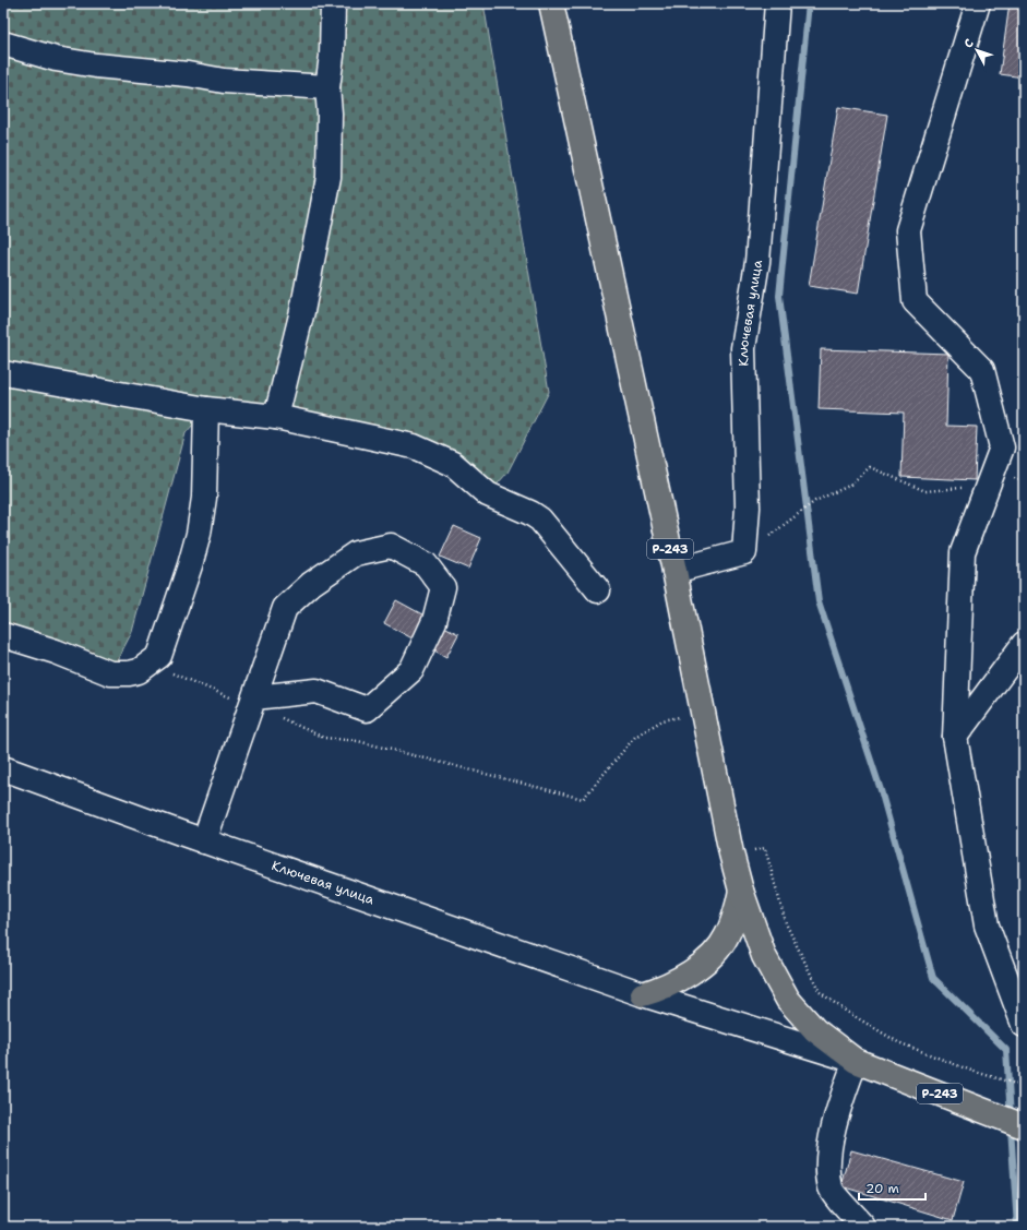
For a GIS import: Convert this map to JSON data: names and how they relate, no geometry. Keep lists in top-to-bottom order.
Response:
{
  "streets": {
    "main road": ["Р-243"],
    "street": ["Ключевая улица"]
  },
  "crossings": [
    ["Ключевая улица", "Р-243"]
  ],
  "scale_bar": "20 m",
  "north": "top left"
}
